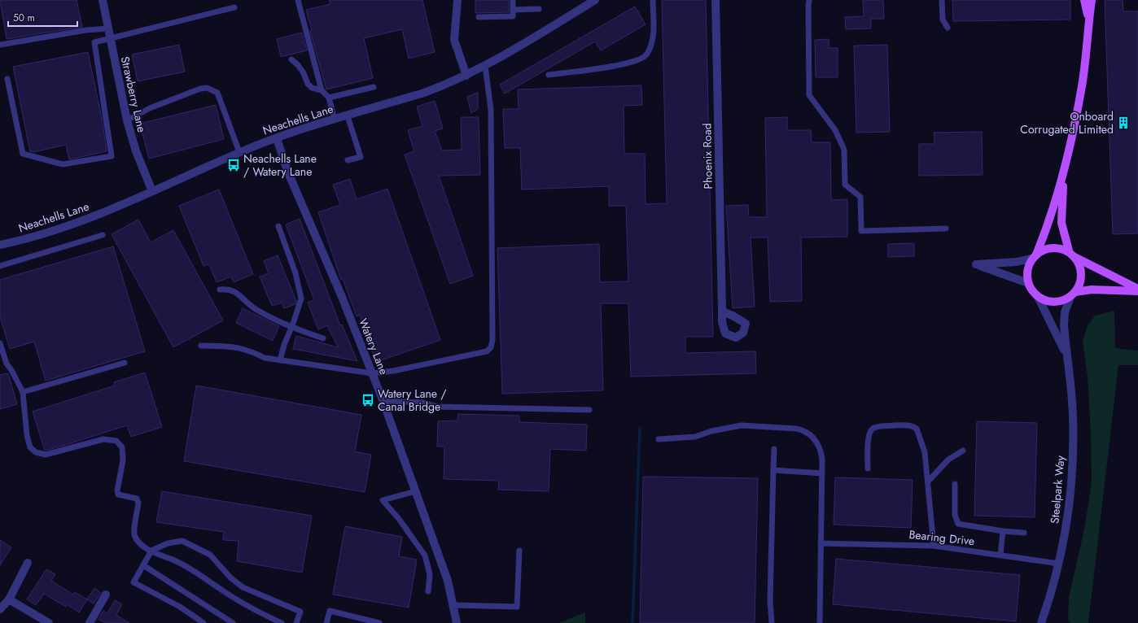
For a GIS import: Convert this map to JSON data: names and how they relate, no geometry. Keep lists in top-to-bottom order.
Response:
{
  "streets": {
    "street": [
      "Strawberry Lane",
      "Neachells Lane",
      "Phoenix Road",
      "Watery Lane",
      "Steelpark Way"
    ],
    "lane": ["Bearing Drive"]
  },
  "crossings": [
    ["Strawberry Lane", "Neachells Lane"],
    ["Neachells Lane", "Watery Lane"],
    ["Steelpark Way", "Bearing Drive"]
  ],
  "places": {
    "building": ["Onboard Corrugated Limited"],
    "bus stop": ["Neachells Lane / Watery Lane", "Watery Lane / Canal Bridge"]
  },
  "scale_bar": "50 m"
}
